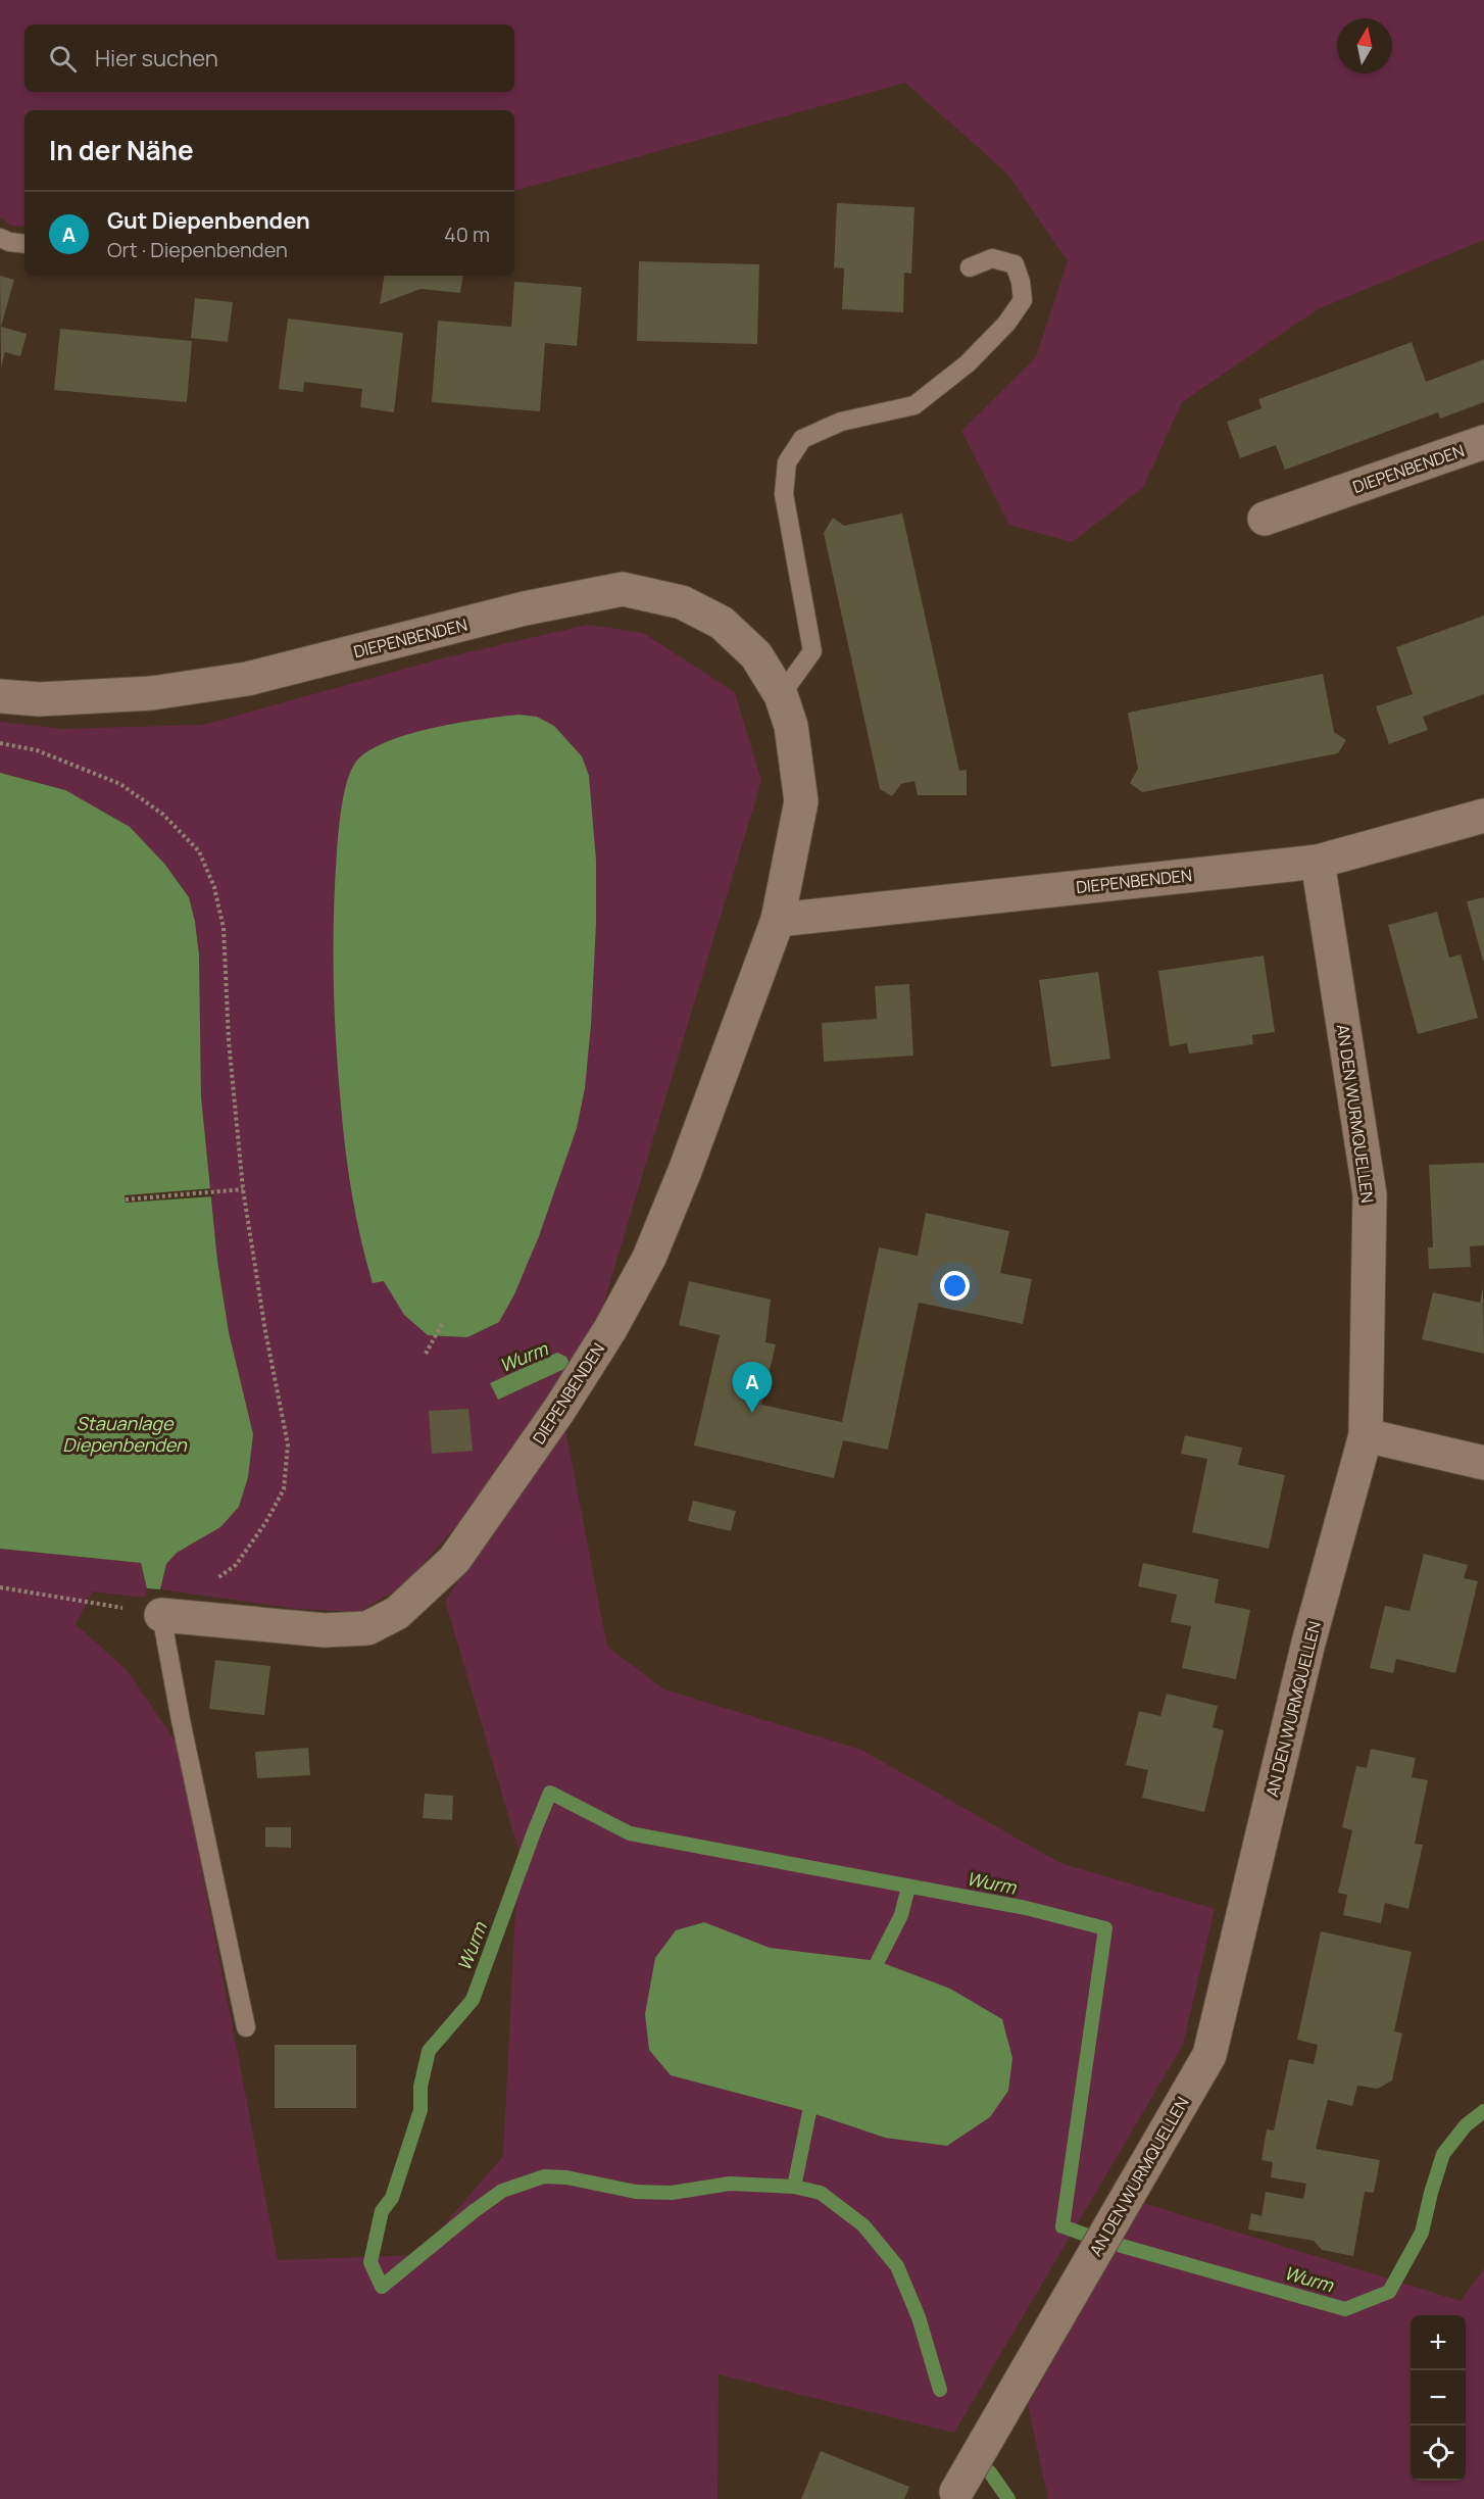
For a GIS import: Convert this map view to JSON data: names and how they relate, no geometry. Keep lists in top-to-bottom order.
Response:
{
  "streets": {
    "street": ["DIEPENBENDEN", "AN DEN WURMQUELLEN"]
  },
  "crossings": [
    ["DIEPENBENDEN", "AN DEN WURMQUELLEN"]
  ],
  "water": ["Wurm", "Stauanlage Diepenbenden"],
  "north": "top",
  "page": {
    "search": "Hier suchen",
    "heading": "In der Nähe",
    "list": [
      {
        "mark": "A",
        "name": "Gut Diepenbenden",
        "note": "Ort · Diepenbenden",
        "value": "40 m"
      }
    ],
    "pins": "A",
    "map_buttons": ["+", "−"]
  }
}
